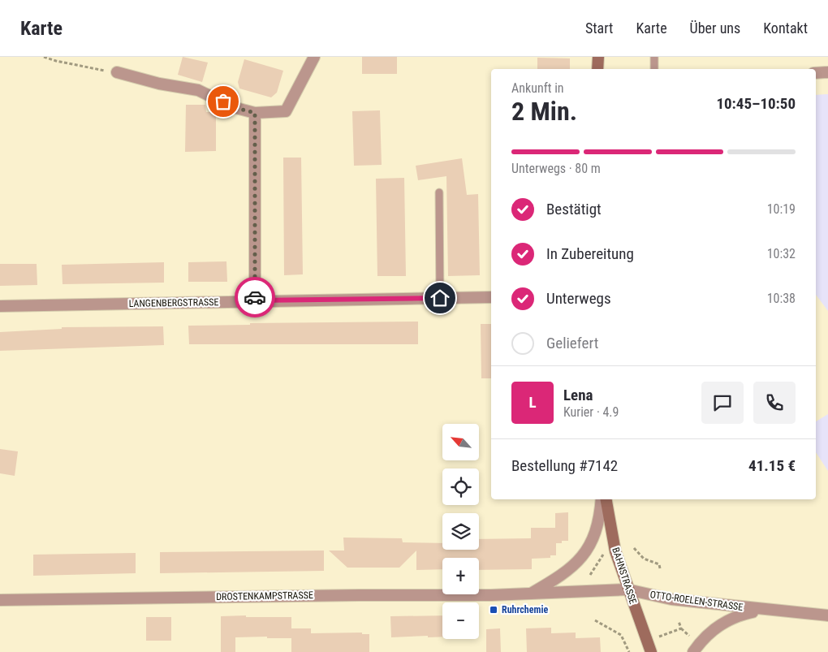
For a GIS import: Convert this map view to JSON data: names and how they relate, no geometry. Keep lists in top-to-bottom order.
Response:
{
  "streets": {
    "main road": ["BAHNSTRASSE"],
    "street": ["LANGENBERGSTRASSE", "DROSTENKAMPSTRASSE", "OTTO-ROELEN-STRASSE"]
  },
  "crossings": [
    ["BAHNSTRASSE", "DROSTENKAMPSTRASSE"],
    ["BAHNSTRASSE", "OTTO-ROELEN-STRASSE"],
    ["DROSTENKAMPSTRASSE", "OTTO-ROELEN-STRASSE"]
  ],
  "places": {
    "transit": ["Ruhrchemie"]
  },
  "north": "top left",
  "page": {
    "header": "Karte",
    "nav": [
      "Start",
      "Karte",
      "Über uns",
      "Kontakt"
    ],
    "heading": ["2 Min.", "Ankunft in", "10:45–10:50"],
    "panel": [
      "Lena",
      "Kurier · 4.9",
      "Bestellung #7142",
      "41.15 €"
    ],
    "bar": "Unterwegs · 80 m",
    "list": [
      ["Bestätigt", "10:19"],
      ["In Zubereitung", "10:32"],
      ["Unterwegs", "10:38"],
      "Geliefert"
    ],
    "round": "L",
    "map_buttons": ["+", "−"]
  }
}
